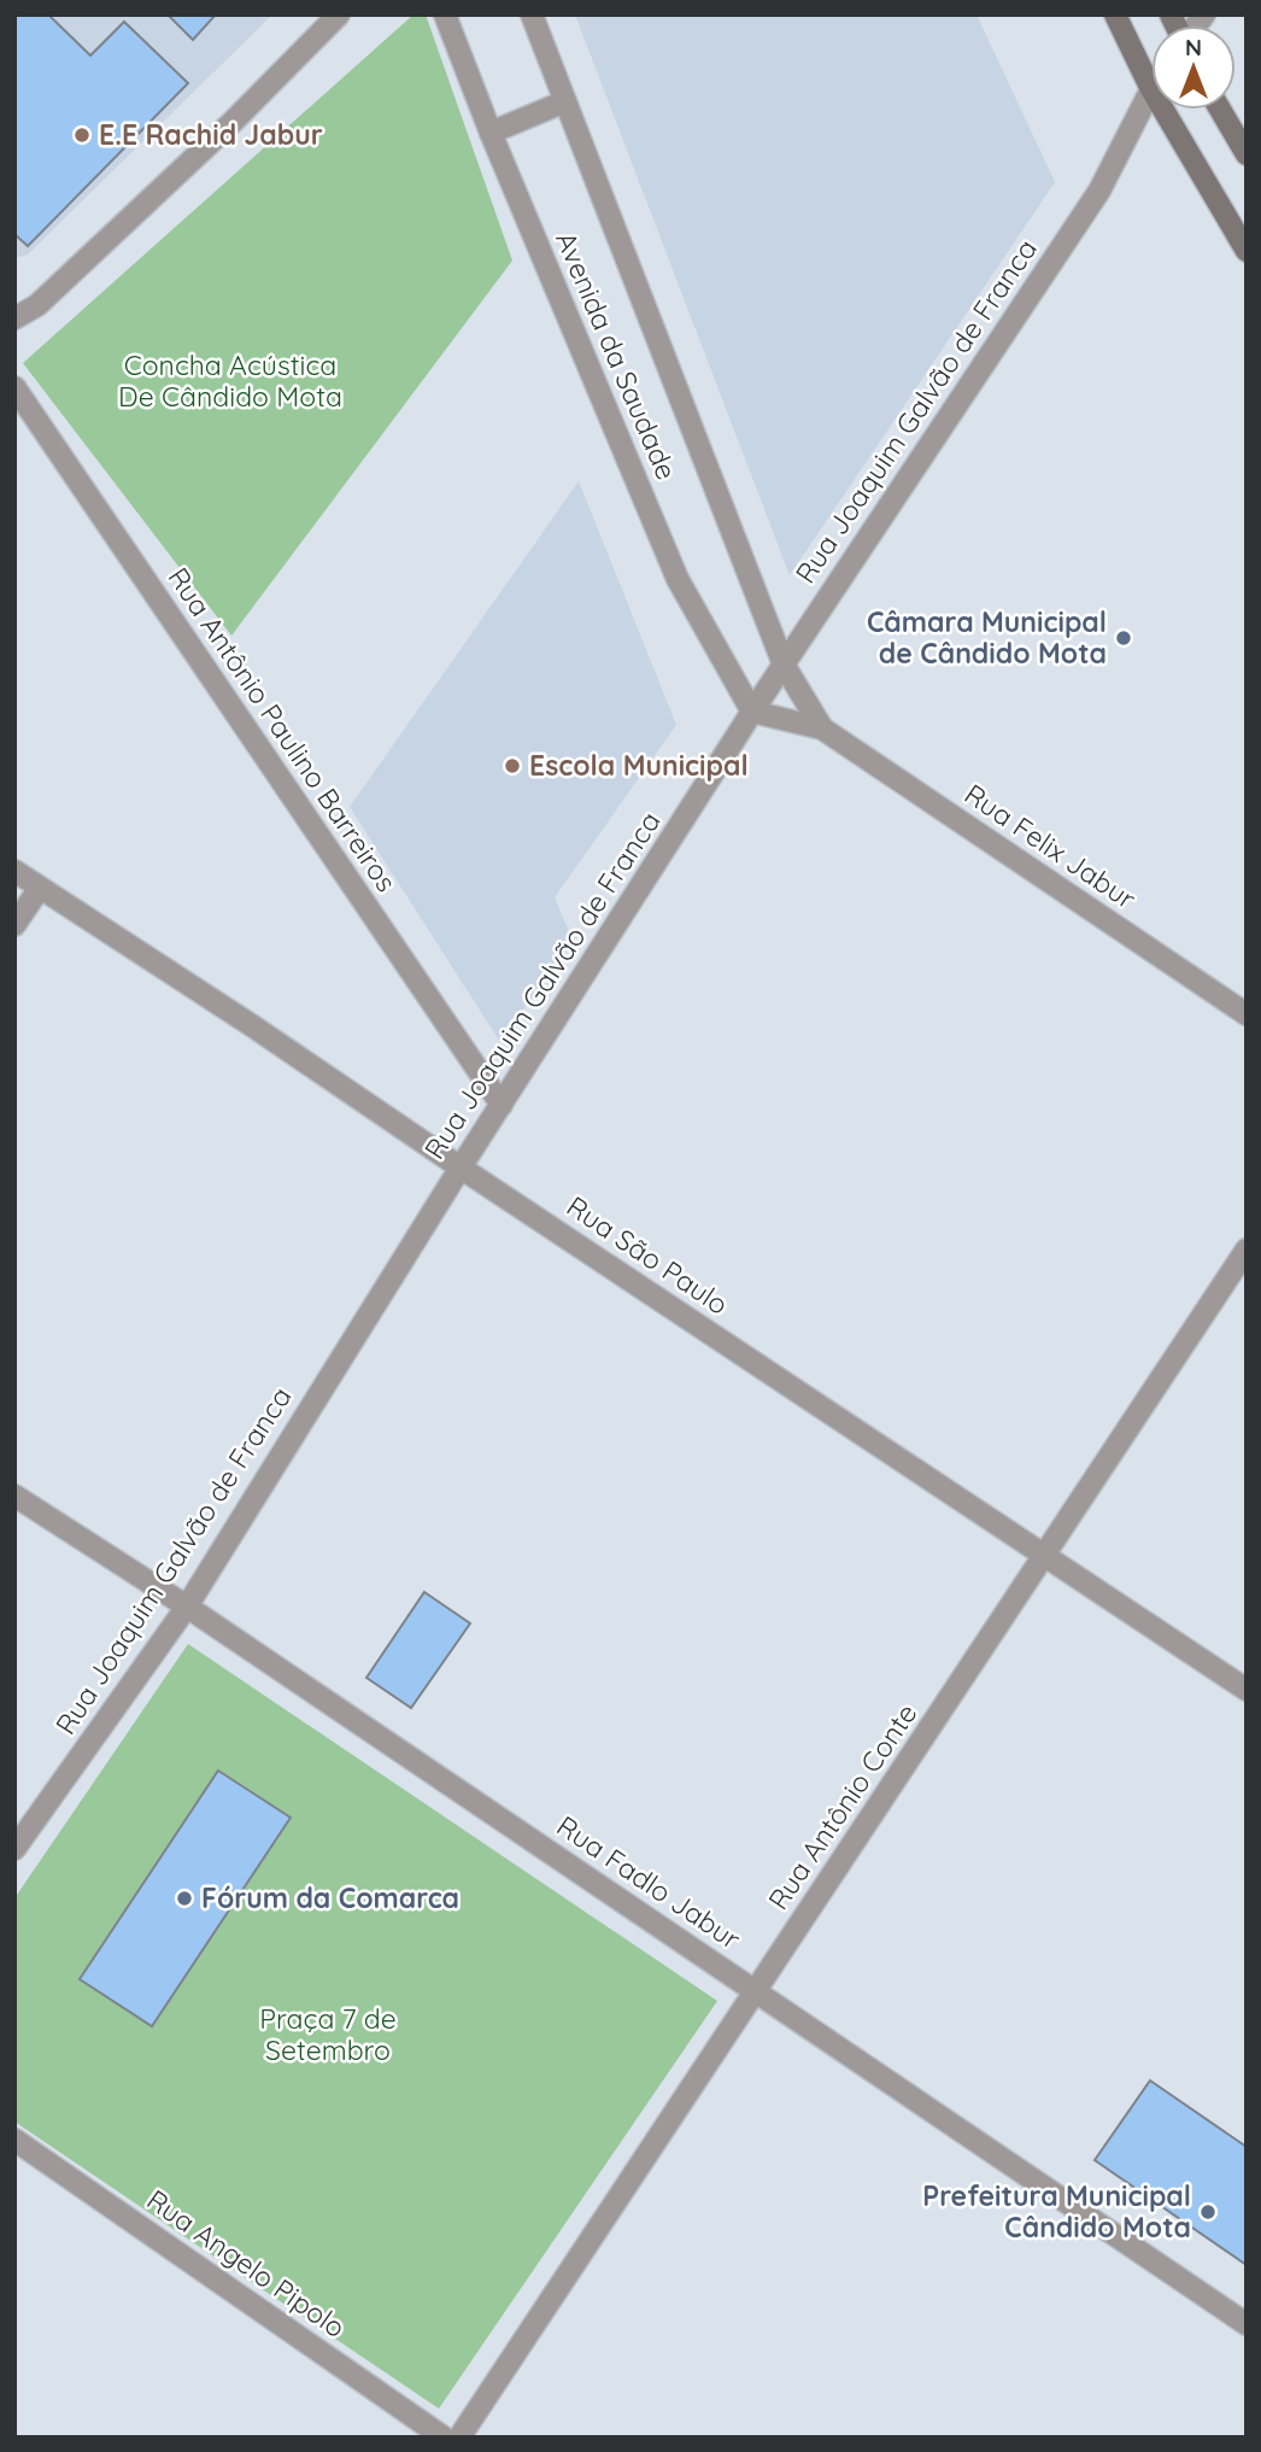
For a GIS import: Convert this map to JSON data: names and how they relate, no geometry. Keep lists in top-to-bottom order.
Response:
{
  "streets": {
    "street": [
      "Avenida da Saudade",
      "Rua Joaquim Galvão de Franca",
      "Rua Antônio Paulino Barreiros",
      "Rua Felix Jabur",
      "Rua São Paulo",
      "Rua Antônio Conte",
      "Rua Fadlo Jabur",
      "Rua Angelo Pipolo"
    ]
  },
  "crossings": [
    ["Avenida da Saudade", "Rua Joaquim Galvão de Franca"],
    ["Avenida da Saudade", "Rua Felix Jabur"],
    ["Rua Joaquim Galvão de Franca", "Rua Antônio Paulino Barreiros"],
    ["Rua Joaquim Galvão de Franca", "Rua Felix Jabur"],
    ["Rua Joaquim Galvão de Franca", "Rua São Paulo"],
    ["Rua Joaquim Galvão de Franca", "Rua Fadlo Jabur"],
    ["Rua São Paulo", "Rua Antônio Conte"],
    ["Rua Antônio Conte", "Rua Fadlo Jabur"]
  ],
  "parks": ["Concha Acústica De Cândido Mota", "Praça 7 de Setembro"],
  "places": [
    "E.E Rachid Jabur",
    "Câmara Municipal de Cândido Mota",
    "Escola Municipal",
    "Fórum da Comarca",
    "Prefeitura Municipal Cândido Mota"
  ],
  "north": "top"
}
